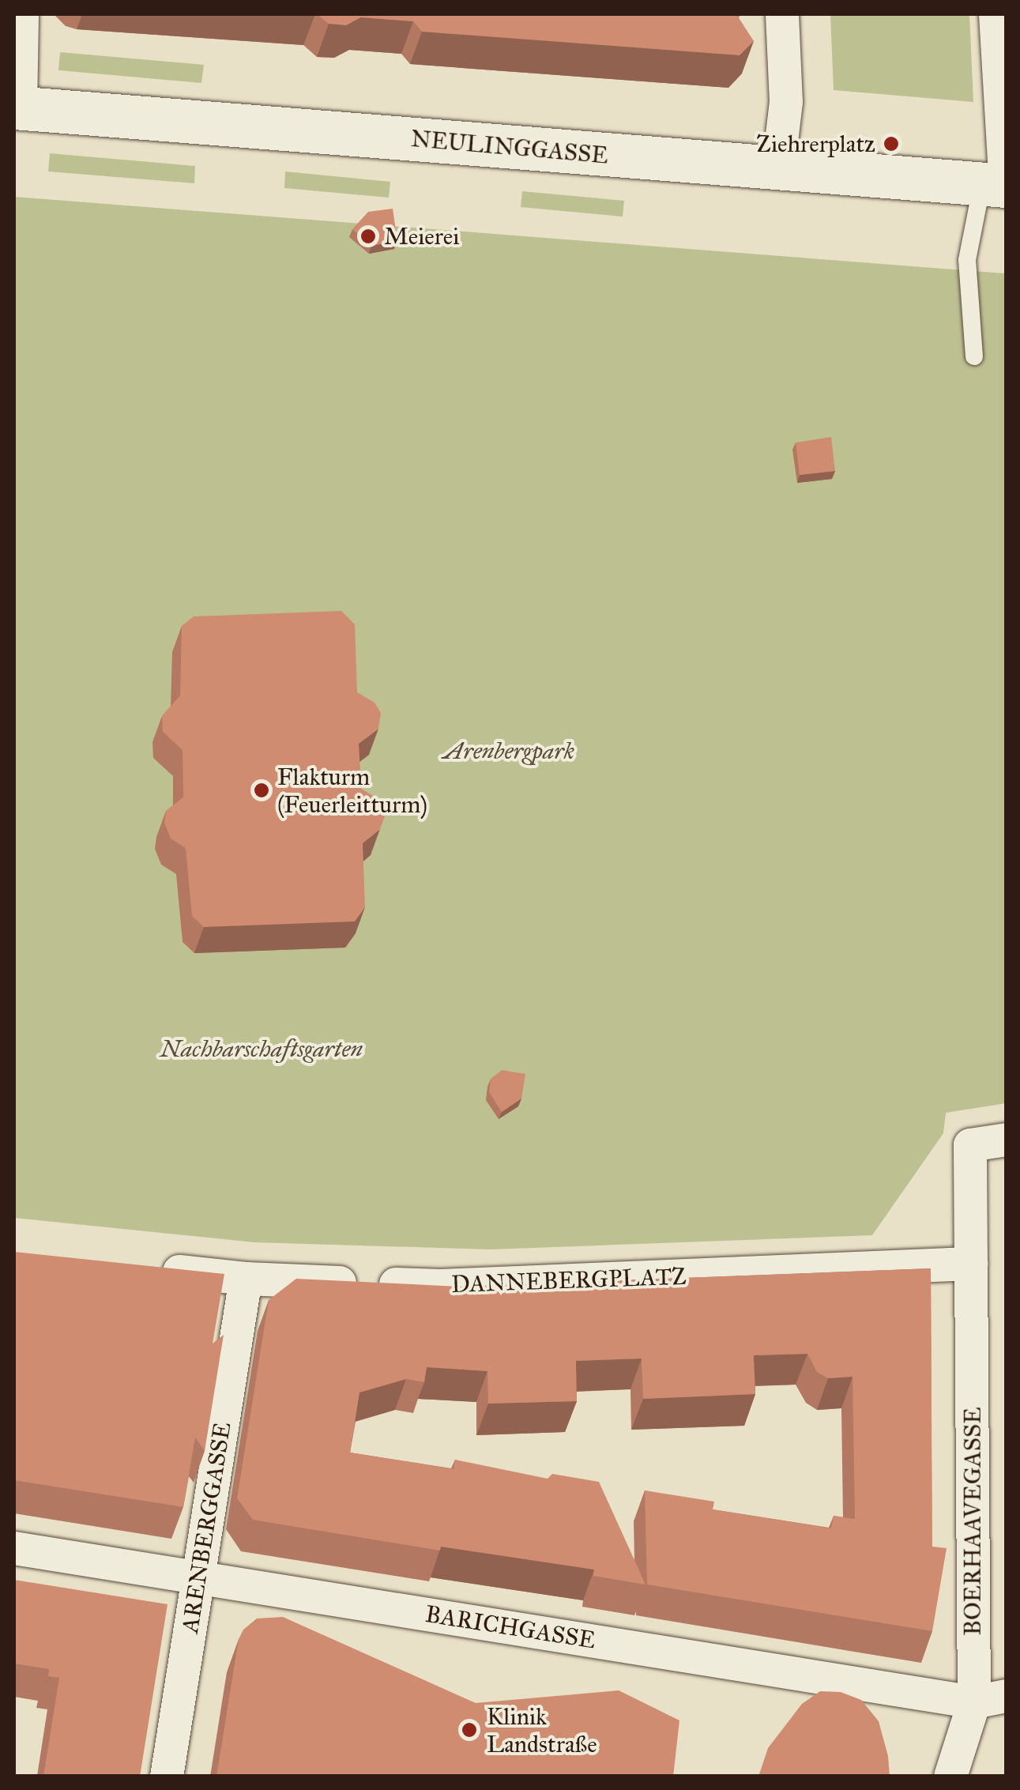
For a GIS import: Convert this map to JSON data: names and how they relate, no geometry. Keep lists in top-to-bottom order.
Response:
{
  "streets": {
    "street": [
      "NEULINGGASSE",
      "DANNEBERGPLATZ",
      "BOERHAAVEGASSE",
      "ARENBERGGASSE",
      "BARICHGASSE"
    ]
  },
  "crossings": [
    ["DANNEBERGPLATZ", "BOERHAAVEGASSE"],
    ["DANNEBERGPLATZ", "ARENBERGGASSE"],
    ["BOERHAAVEGASSE", "BARICHGASSE"],
    ["ARENBERGGASSE", "BARICHGASSE"]
  ],
  "parks": ["Arenbergpark", "Nachbarschaftsgarten"],
  "places": [
    "Ziehrerplatz",
    "Meierei",
    "Flakturm (Feuerleitturm)",
    "Klinik Landstraße"
  ]
}
